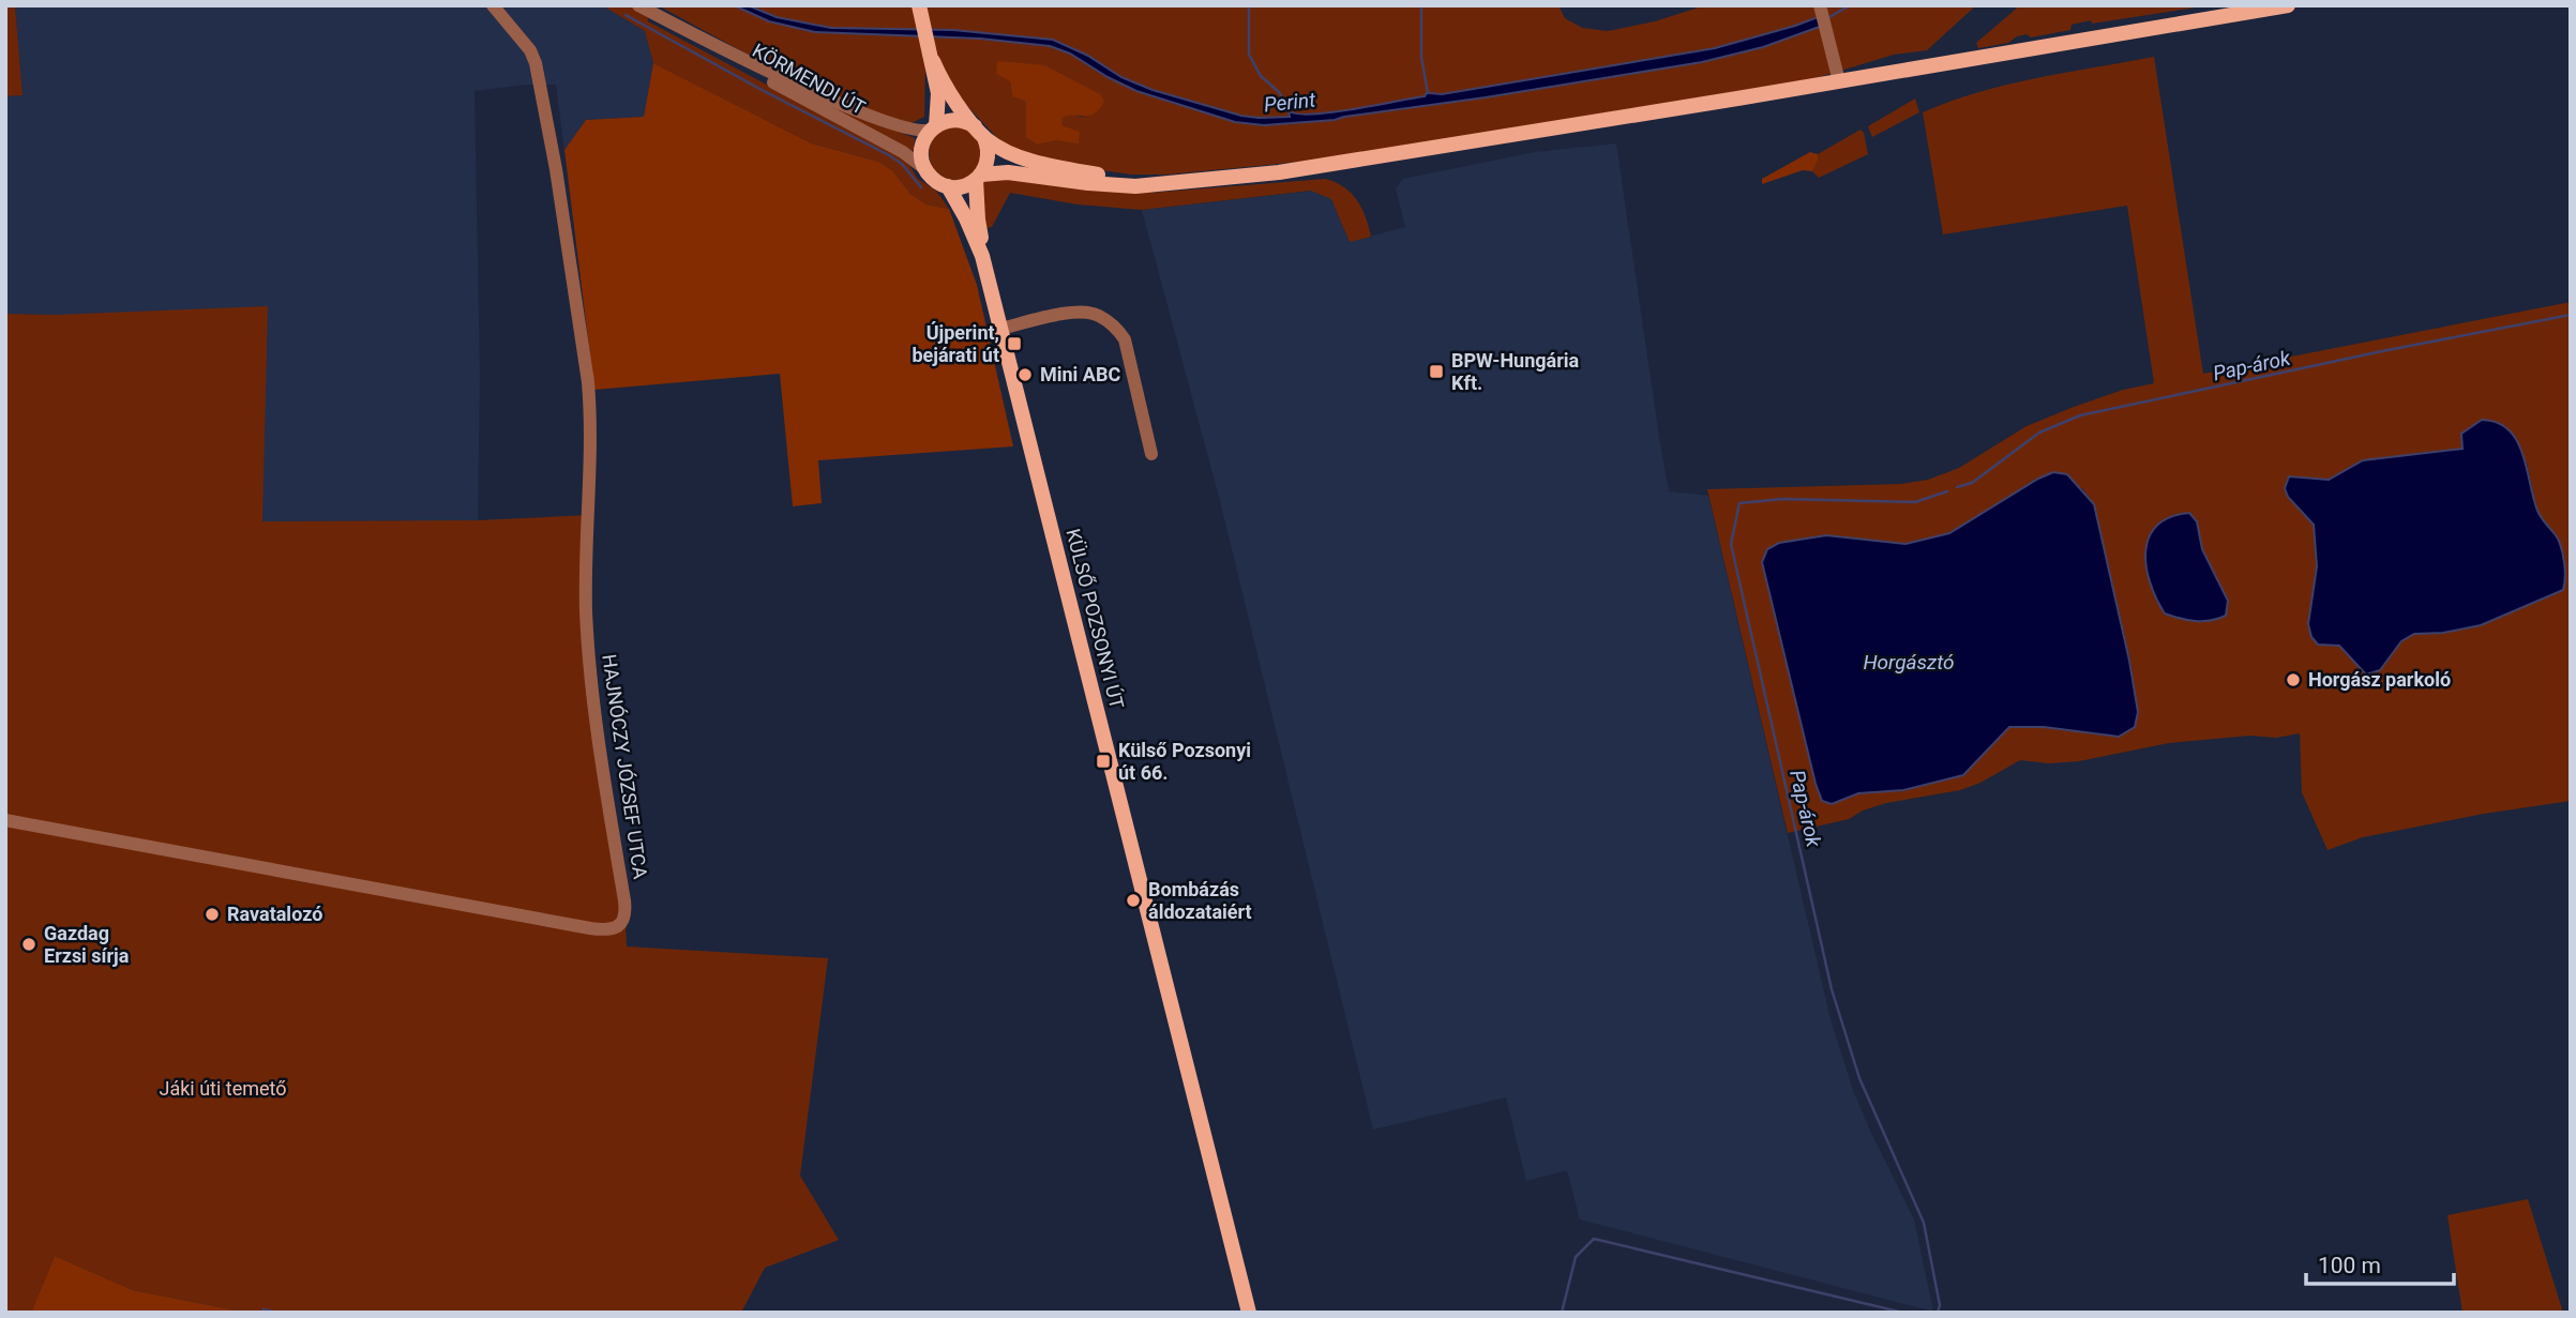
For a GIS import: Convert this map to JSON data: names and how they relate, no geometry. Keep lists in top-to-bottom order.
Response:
{
  "streets": {
    "main road": ["KÜLSŐ POZSONYI ÚT"],
    "street": ["KÖRMENDI ÚT", "HAJNÓCZY JÓZSEF UTCA"]
  },
  "water": ["Perint", "Pap-árok", "Horgásztó"],
  "parks": ["Jáki úti temető"],
  "places": {
    "transit": ["Újperint, bejárati út", "BPW-Hungária Kft.", "Külső Pozsonyi út 66."],
    "other": [
      "Mini ABC",
      "Horgász parkoló",
      "Bombázás áldozataiért",
      "Ravatalozó",
      "Gazdag Erzsi sírja"
    ]
  },
  "scale_bar": "100 m"
}
